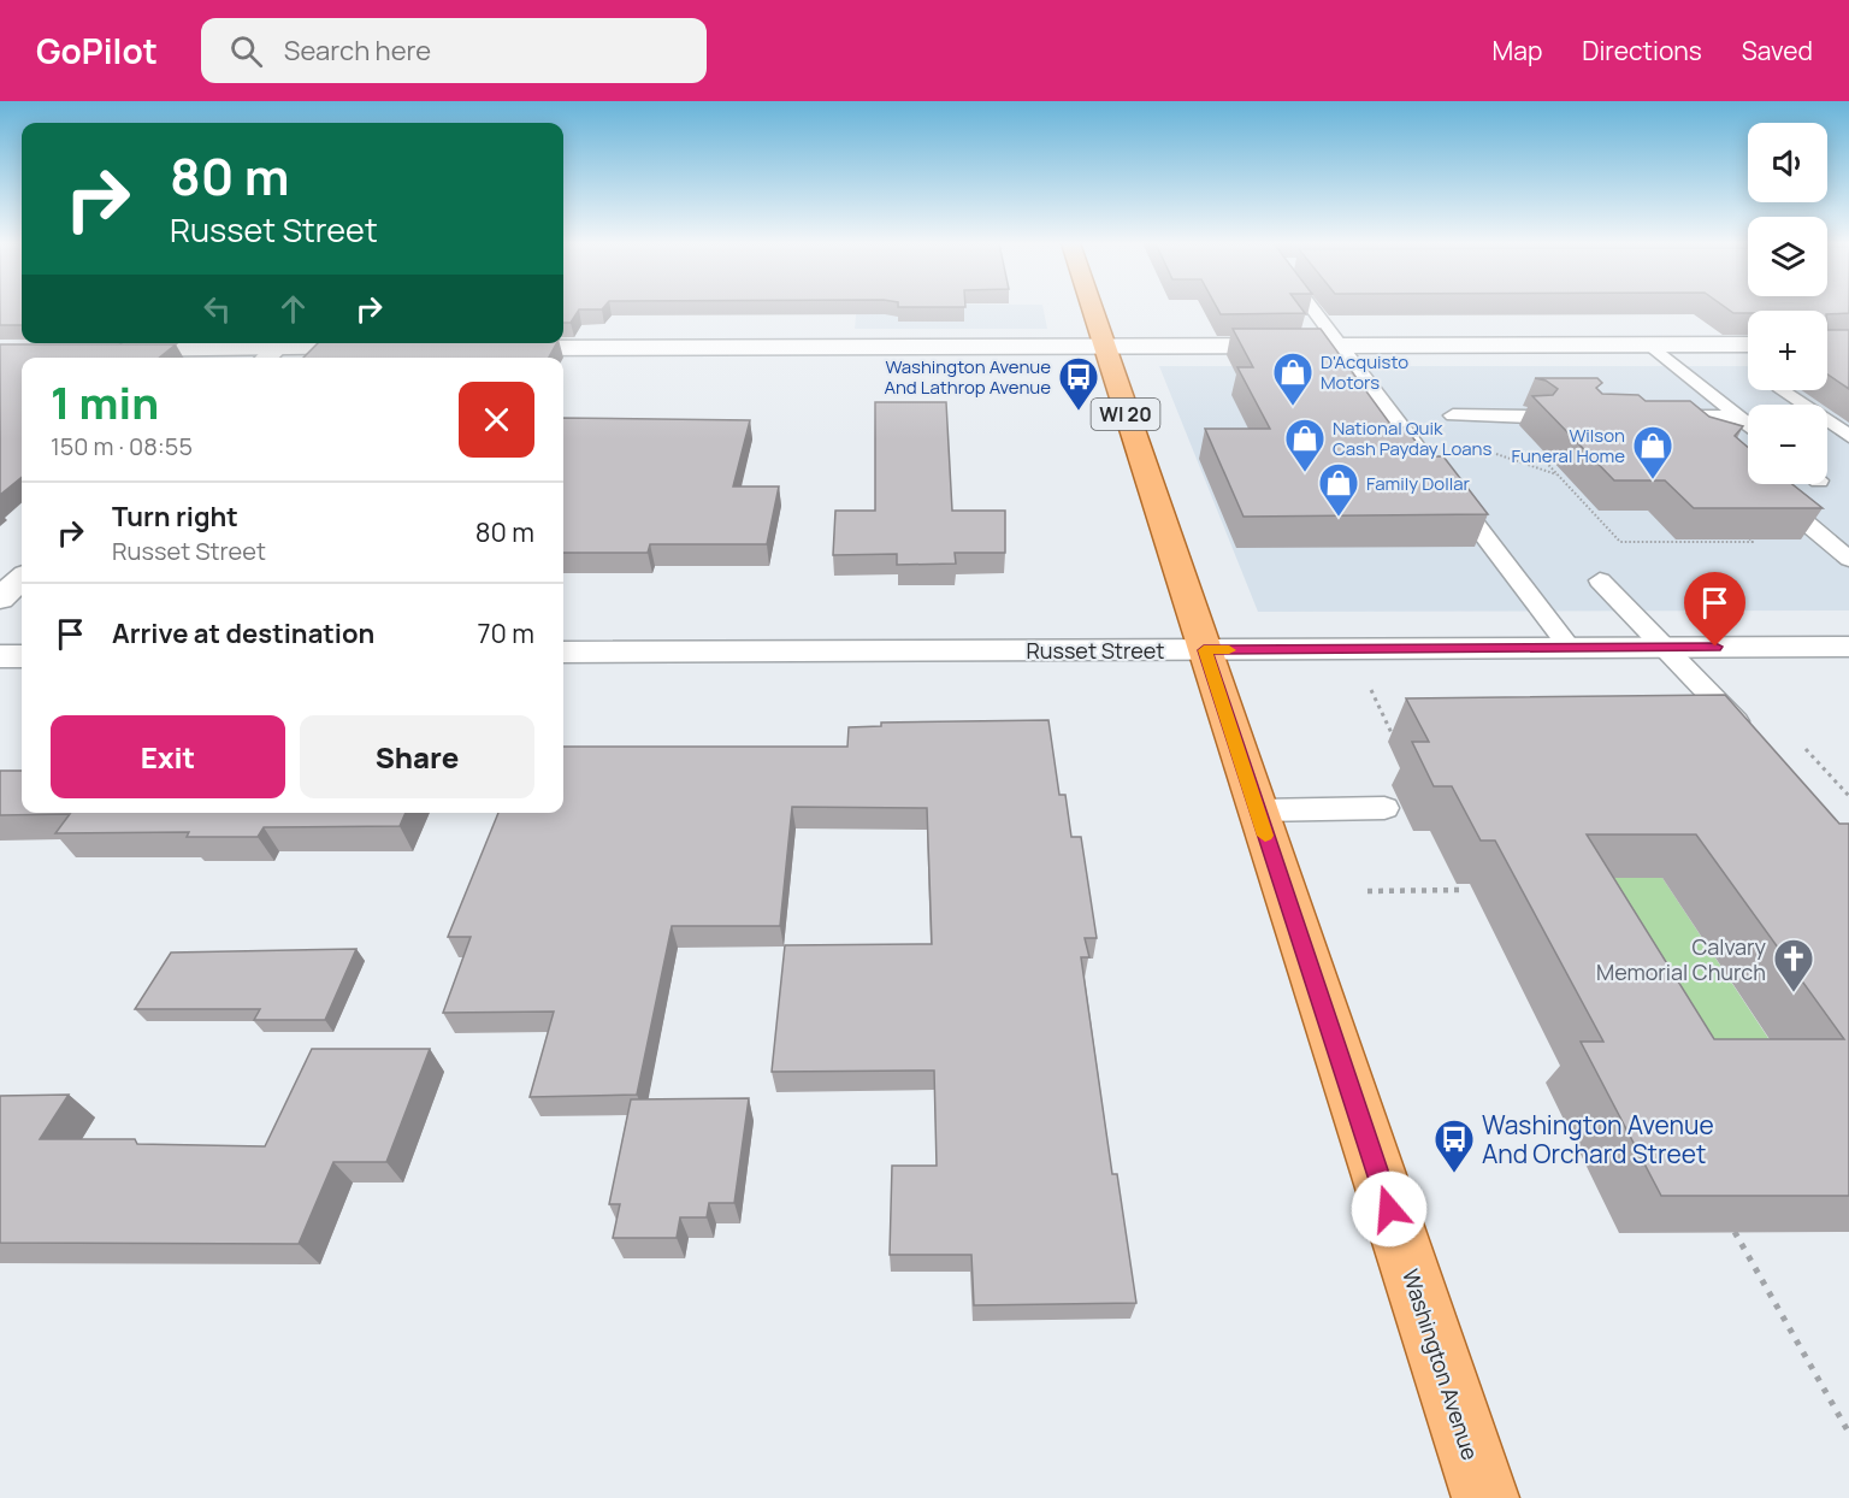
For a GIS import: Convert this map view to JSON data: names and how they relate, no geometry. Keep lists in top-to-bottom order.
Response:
{
  "streets": {
    "main road": ["WI 20", "Washington Avenue"],
    "street": ["Russet Street"]
  },
  "crossings": [
    ["Russet Street", "Washington Avenue"]
  ],
  "places": {
    "shop": [
      "D'Acquisto Motors",
      "National Quik Cash Payday Loans",
      "Wilson Funeral Home",
      "Family Dollar"
    ],
    "bus stop": ["Washington Avenue And Lathrop Avenue", "Washington Avenue And Orchard Street"],
    "church": ["Calvary Memorial Church"]
  },
  "page": {
    "header": "GoPilot",
    "search": "Search here",
    "nav": ["Map", "Directions", "Saved"],
    "map_buttons": ["+", "−"],
    "turn": ["80 m", "Russet Street"],
    "heading": ["1 min", "150 m · 08:55"],
    "list": [
      {
        "name": "Turn right",
        "note": "Russet Street",
        "value": "80 m"
      },
      {
        "name": "Arrive at destination",
        "value": "70 m"
      }
    ],
    "buttons": ["Exit", "Share"]
  }
}
